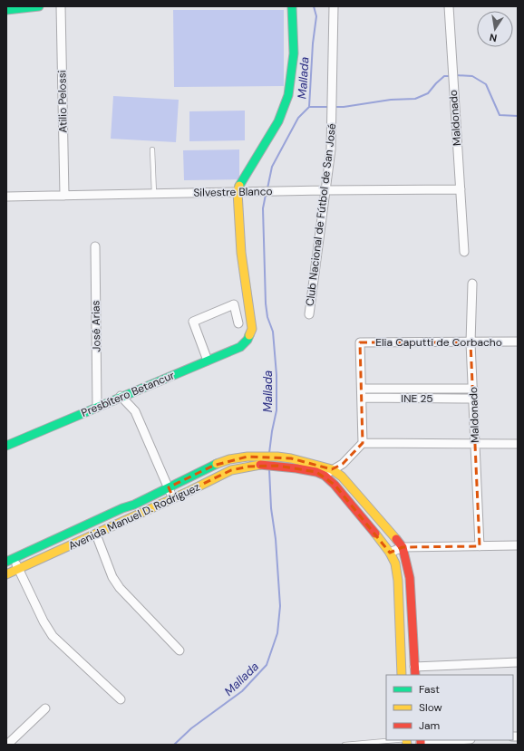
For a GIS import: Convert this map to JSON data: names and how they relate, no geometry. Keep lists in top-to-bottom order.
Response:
{
  "streets": {
    "street": [
      "Atilio Pelossi",
      "Maldonado",
      "Silvestre Blanco",
      "Club Nacional de Fútbol de San José",
      "José Arias",
      "Elia Caputti de Corbacho",
      "Presbítero Betancur",
      "INE 25",
      "Avenida Manuel D. Rodríguez"
    ]
  },
  "crossings": [
    ["Atilio Pelossi", "Silvestre Blanco"],
    ["Maldonado", "Silvestre Blanco"],
    ["Maldonado", "Elia Caputti de Corbacho"],
    ["Maldonado", "INE 25"],
    ["Silvestre Blanco", "Club Nacional de Fútbol de San José"],
    ["Silvestre Blanco", "Presbítero Betancur"],
    ["José Arias", "Presbítero Betancur"],
    ["Elia Caputti de Corbacho", "INE 25"]
  ],
  "water": ["Mallada"],
  "legend": ["Fast", "Slow", "Jam"],
  "north": "bottom"
}
